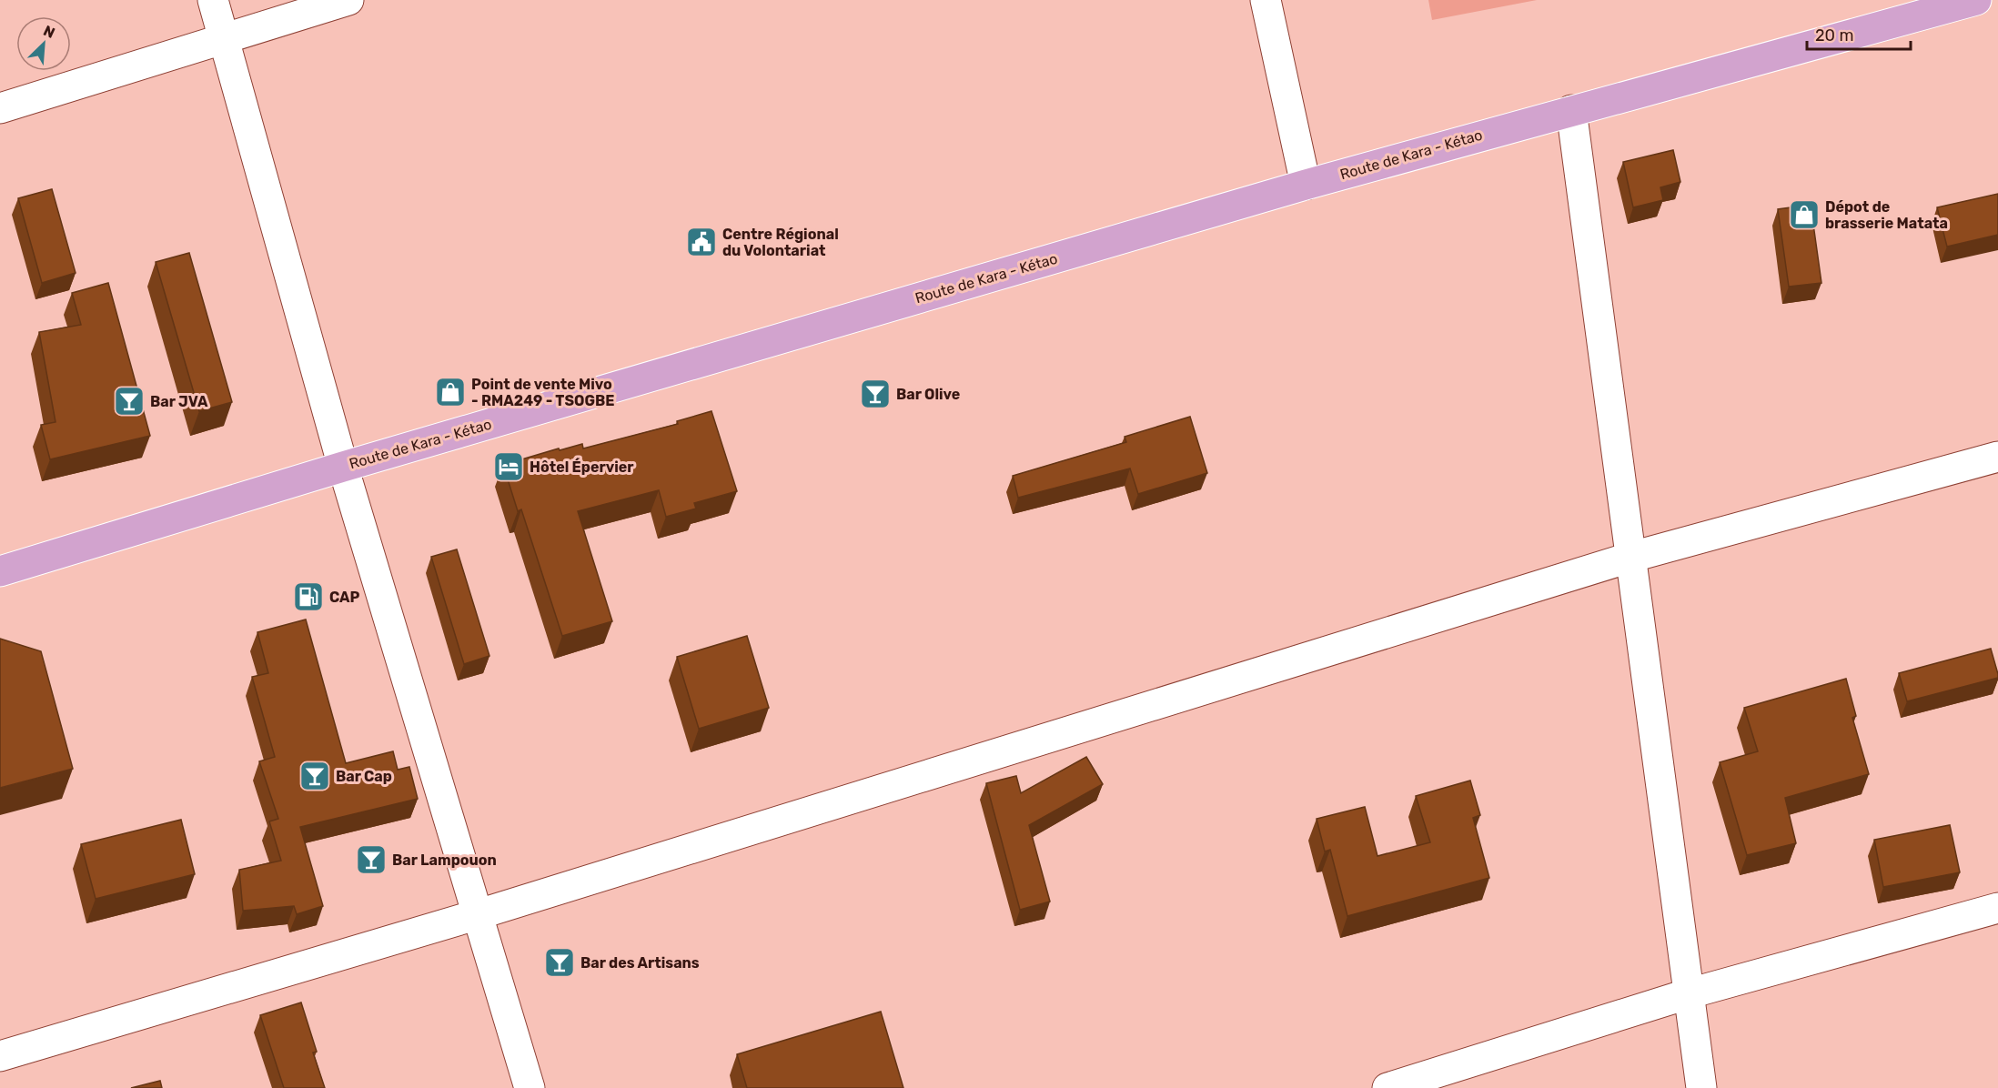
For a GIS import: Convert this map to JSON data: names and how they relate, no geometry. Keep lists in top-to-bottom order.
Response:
{
  "streets": {
    "main road": ["Route de Kara - Kétao"]
  },
  "places": {
    "shop": ["Dépot de brasserie Matata", "Point de vente Mivo - RMA249 - TSOGBE"],
    "public building": ["Centre Régional du Volontariat"],
    "bar": [
      "Bar Olive",
      "Bar JVA",
      "Bar Cap",
      "Bar Lampouon",
      "Bar des Artisans"
    ],
    "hotel": ["Hôtel Épervier"],
    "fuel station": ["CAP"]
  },
  "scale_bar": "20 m",
  "north": "top right"
}
